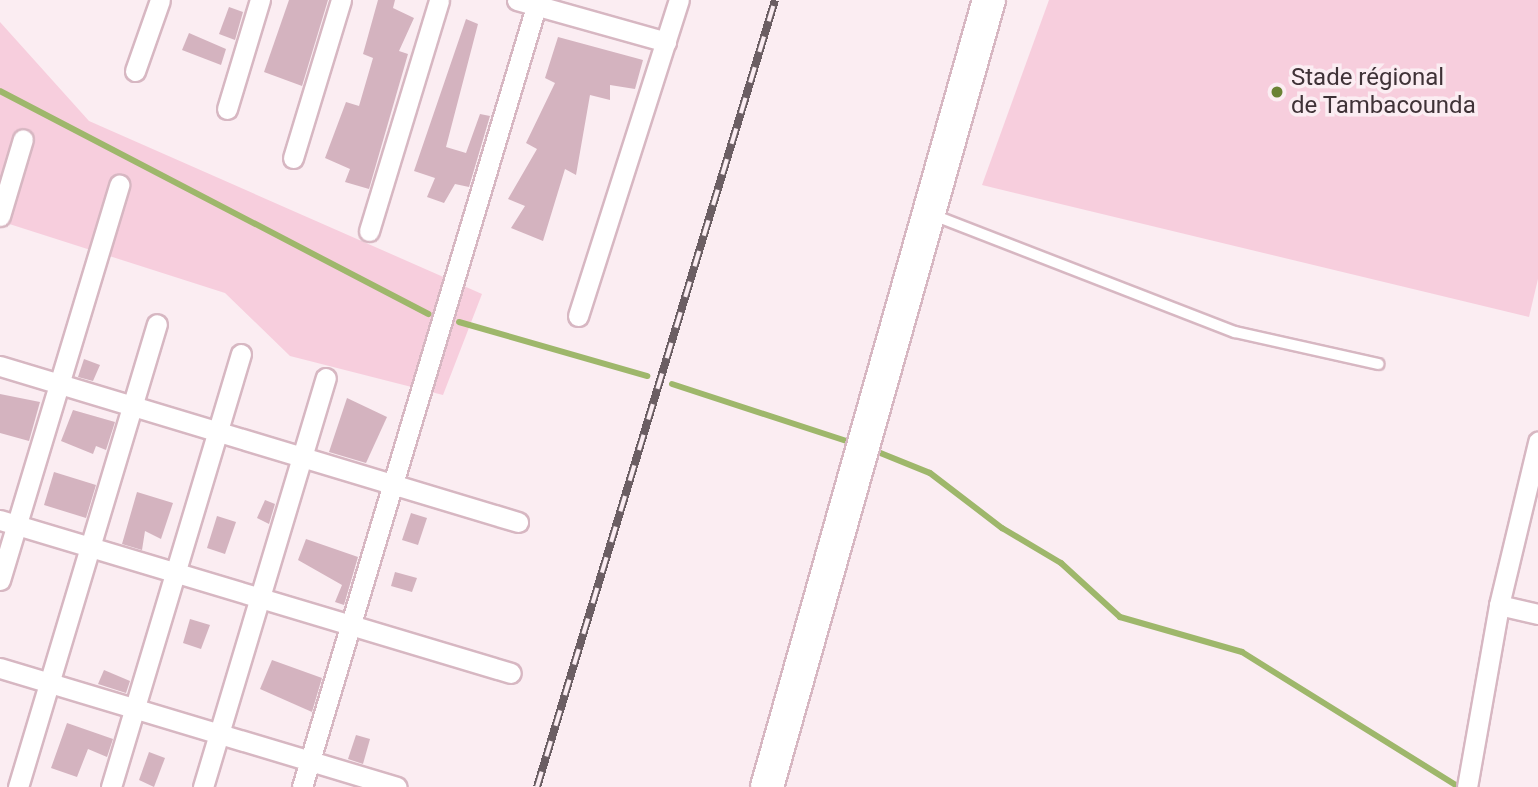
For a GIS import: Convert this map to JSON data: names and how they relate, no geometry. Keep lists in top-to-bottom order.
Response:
{
  "places": ["Stade régional de Tambacounda"]
}
